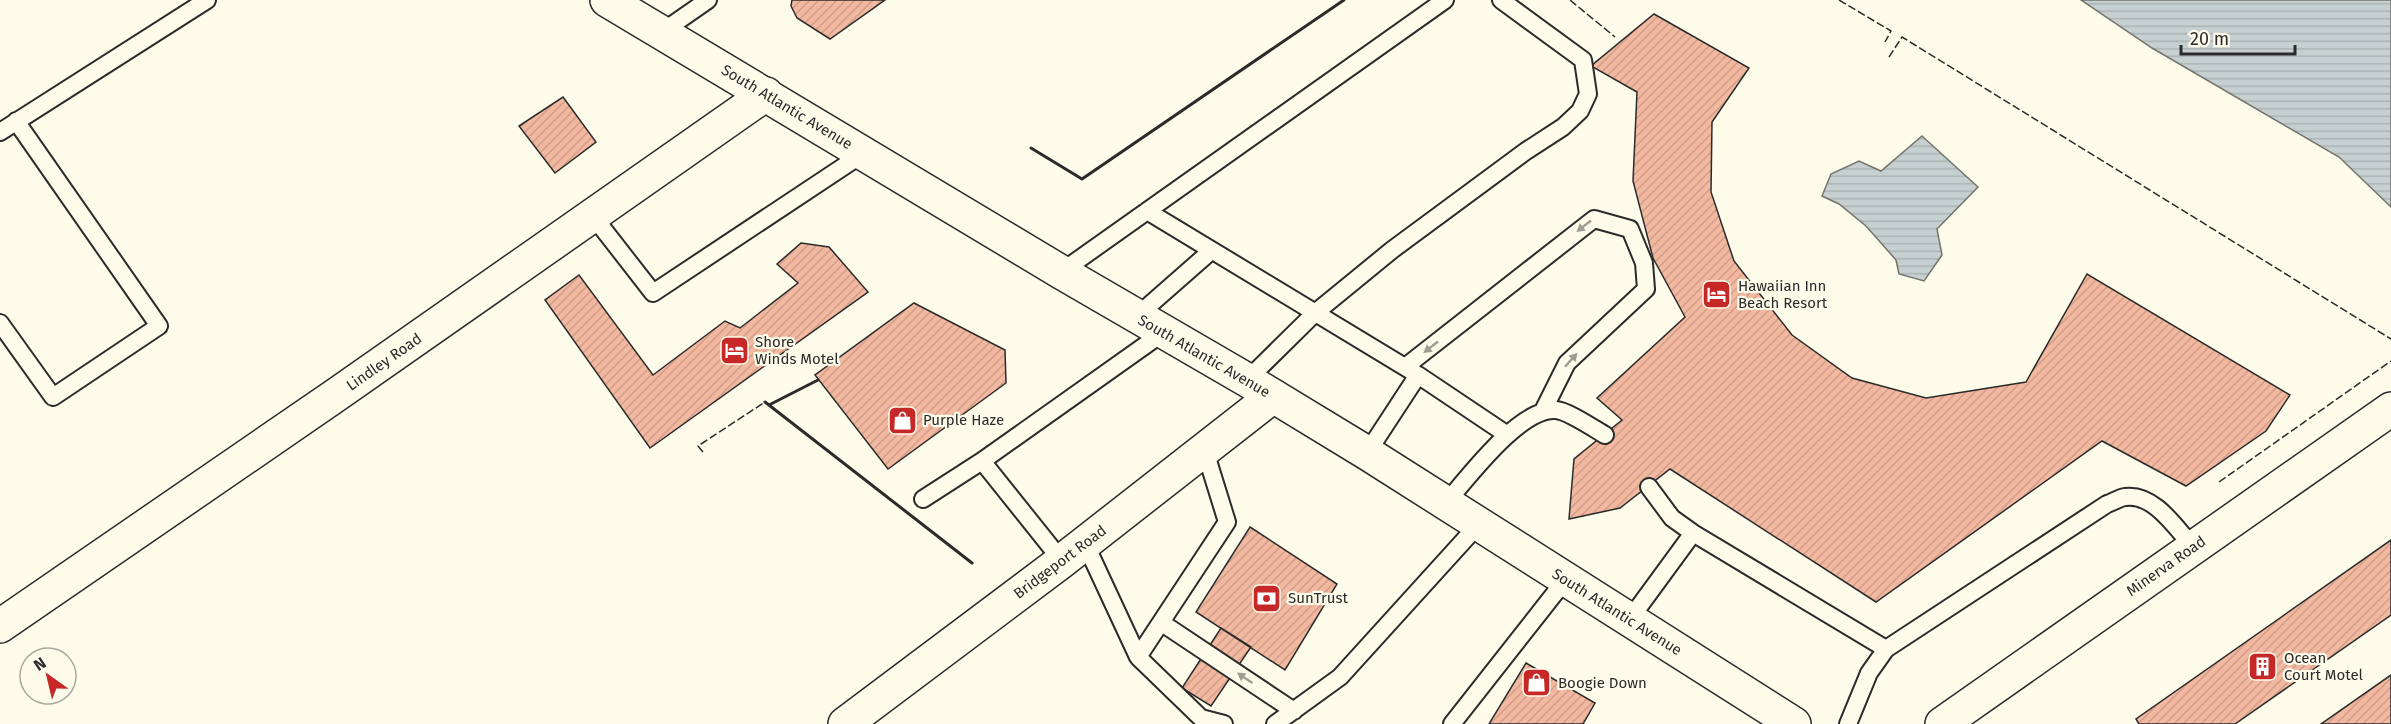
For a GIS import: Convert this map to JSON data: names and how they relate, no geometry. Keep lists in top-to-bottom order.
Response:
{
  "streets": {
    "street": [
      "South Atlantic Avenue",
      "Lindley Road",
      "Bridgeport Road",
      "Minerva Road"
    ]
  },
  "crossings": [
    ["South Atlantic Avenue", "Lindley Road"],
    ["South Atlantic Avenue", "Bridgeport Road"]
  ],
  "places": {
    "hotel": ["Hawaiian Inn Beach Resort", "Shore Winds Motel"],
    "shop": ["Purple Haze", "Boogie Down"],
    "bank": ["SunTrust"],
    "building": ["Ocean Court Motel"]
  },
  "scale_bar": "20 m",
  "north": "top left"
}
